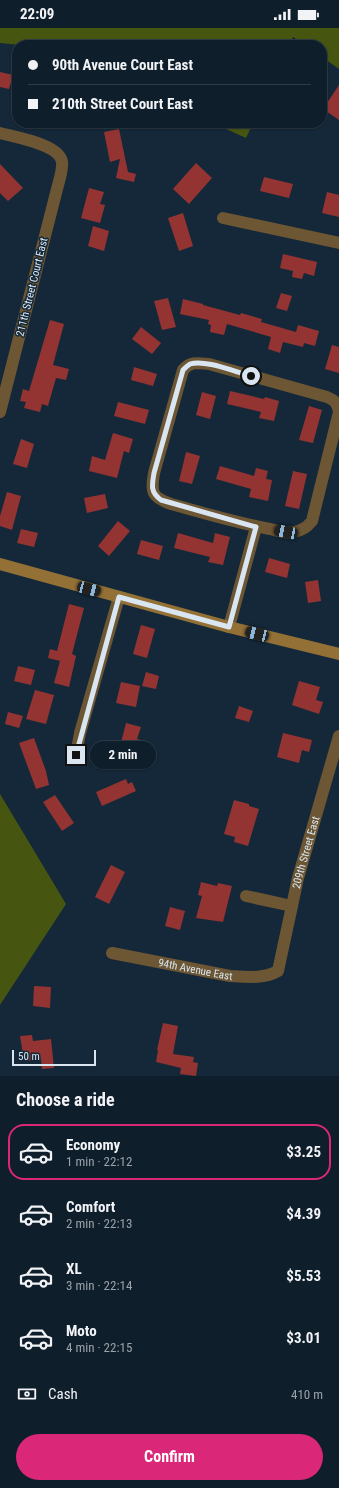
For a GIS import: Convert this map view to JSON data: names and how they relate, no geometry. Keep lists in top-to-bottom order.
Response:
{
  "streets": {
    "street": ["211th Street Court East", "209th Street East", "94th Avenue East"]
  },
  "crossings": [
    ["209th Street East", "94th Avenue East"]
  ],
  "scale_bar": "50 m",
  "page": {
    "status": "22:09",
    "banner": ["90th Avenue Court East", "210th Street Court East"],
    "bubble": "2 min",
    "scale": "50 m",
    "heading": "Choose a ride",
    "list": [
      {
        "name": "Economy",
        "note": "1 min · 22:12",
        "value": "$3.25"
      },
      {
        "name": "Comfort",
        "note": "2 min · 22:13",
        "value": "$4.39"
      },
      {
        "name": "XL",
        "note": "3 min · 22:14",
        "value": "$5.53"
      },
      {
        "name": "Moto",
        "note": "4 min · 22:15",
        "value": "$3.01"
      }
    ],
    "pay": ["Cash", "410 m"],
    "buttons": "Confirm"
  }
}
